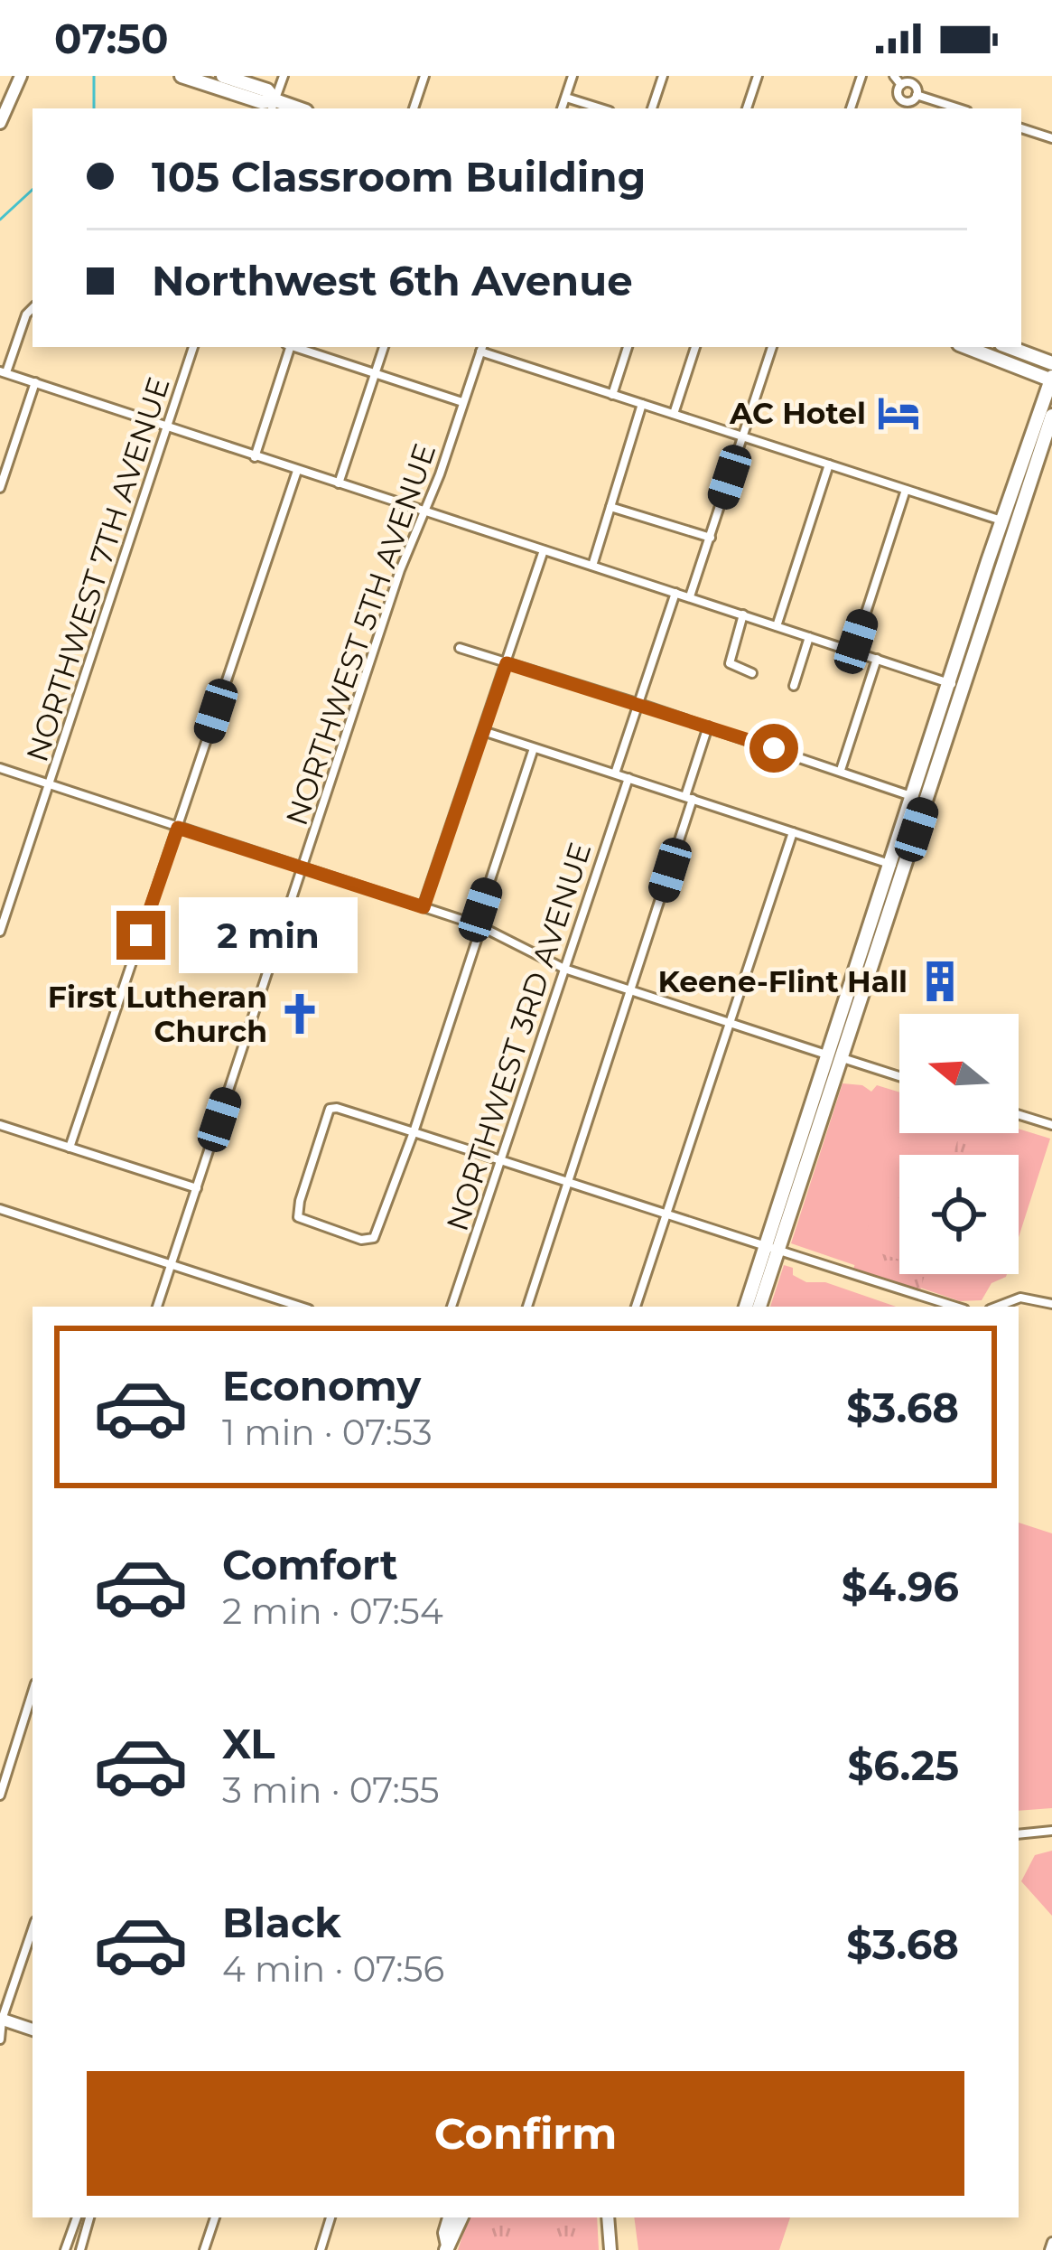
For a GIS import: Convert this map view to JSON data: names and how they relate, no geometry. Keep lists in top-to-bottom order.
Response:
{
  "streets": {
    "street": ["NORTHWEST 7TH AVENUE", "NORTHWEST 5TH AVENUE", "NORTHWEST 3RD AVENUE"]
  },
  "places": {
    "hotel": ["AC Hotel"],
    "building": ["Keene-Flint Hall"],
    "church": ["First Lutheran Church"]
  },
  "north": "left",
  "page": {
    "status": "07:50",
    "banner": ["105 Classroom Building", "Northwest 6th Avenue"],
    "bubble": "2 min",
    "list": [
      {
        "name": "Economy",
        "note": "1 min · 07:53",
        "value": "$3.68"
      },
      {
        "name": "Comfort",
        "note": "2 min · 07:54",
        "value": "$4.96"
      },
      {
        "name": "XL",
        "note": "3 min · 07:55",
        "value": "$6.25"
      },
      {
        "name": "Black",
        "note": "4 min · 07:56",
        "value": "$3.68"
      }
    ],
    "buttons": "Confirm"
  }
}
